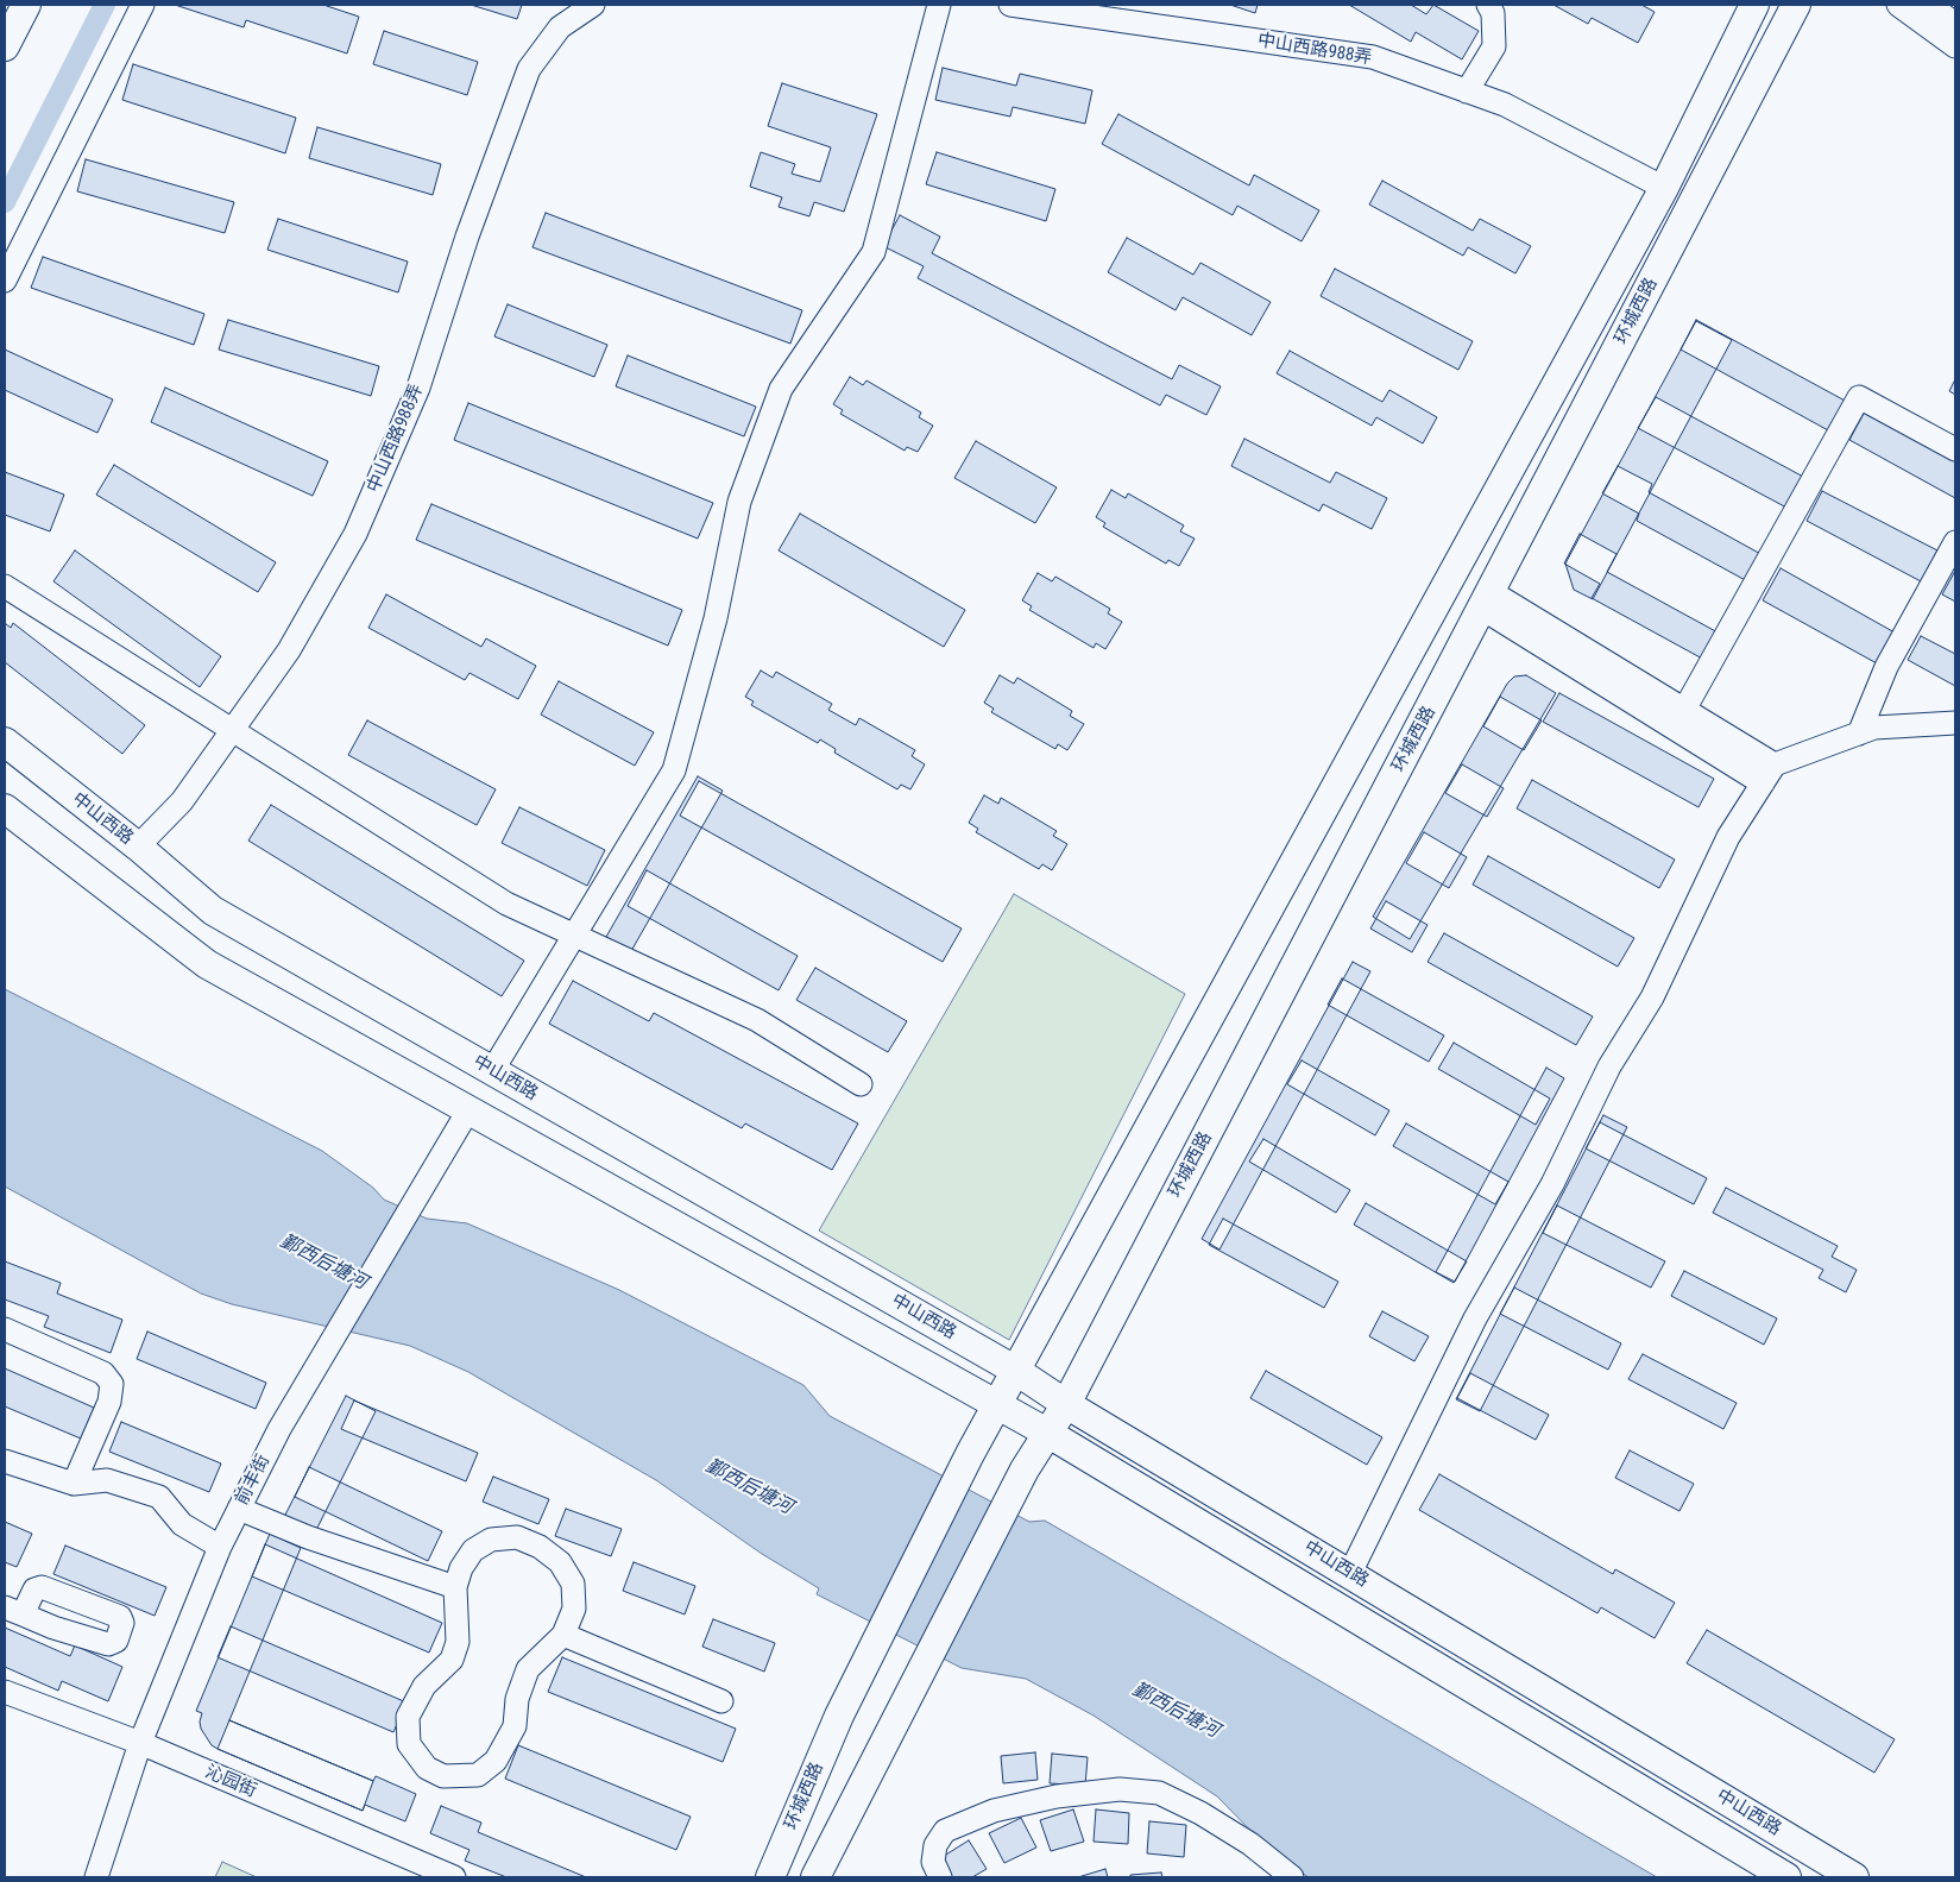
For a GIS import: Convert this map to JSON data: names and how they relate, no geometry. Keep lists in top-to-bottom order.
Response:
{
  "streets": {
    "main road": ["环城西路", "中山西路"],
    "street": ["中山西路988弄", "前丰街", "沁园街"]
  },
  "crossings": [
    ["中山西路988弄", "环城西路"],
    ["中山西路988弄", "中山西路"],
    ["环城西路", "中山西路"],
    ["中山西路", "前丰街"],
    ["前丰街", "沁园街"]
  ],
  "water": ["鄞西后塘河"]
}
